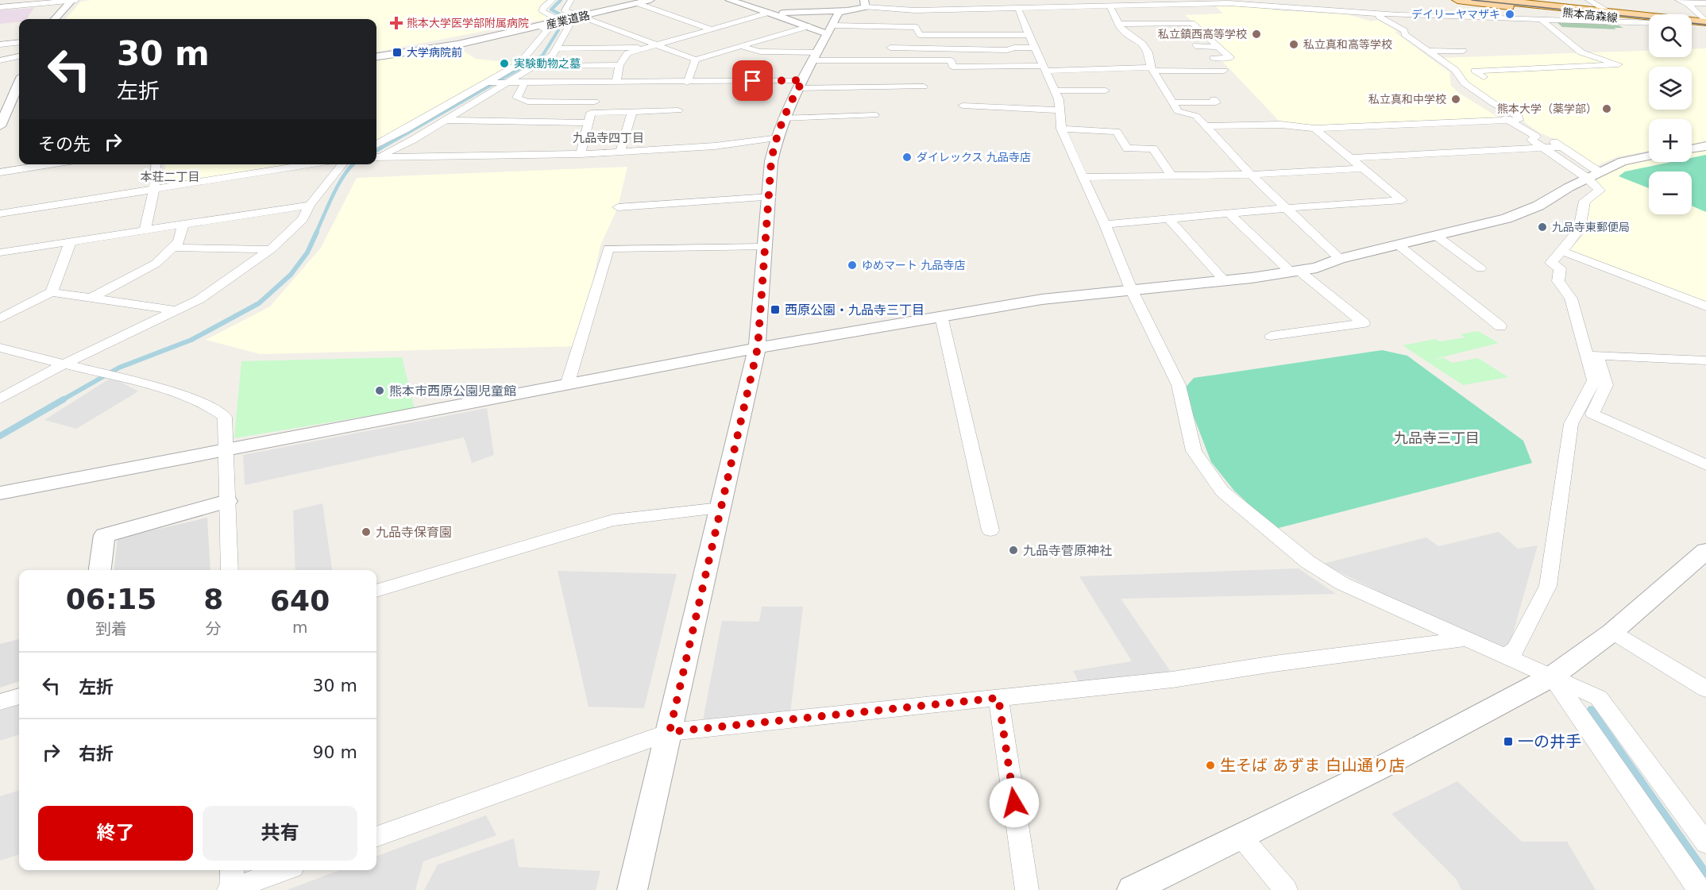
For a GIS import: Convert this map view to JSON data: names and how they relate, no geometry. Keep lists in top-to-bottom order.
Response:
{
  "streets": {
    "main road": ["熊本高森線"],
    "street": ["産業道路"]
  },
  "districts": ["九品寺四丁目", "本荘二丁目", "九品寺三丁目"],
  "places": {
    "other": [
      "デイリーヤマザキ",
      "私立鎮西高等学校",
      "私立真和高等学校",
      "実験動物之墓",
      "私立真和中学校",
      "熊本大学（薬学部）",
      "ダイレックス 九品寺店",
      "九品寺東郵便局",
      "ゆめマート 九品寺店",
      "熊本市西原公園児童館",
      "九品寺保育園",
      "九品寺菅原神社",
      "生そば あずま 白山通り店"
    ],
    "health": ["熊本大学医学部附属病院"],
    "transit": ["大学病院前", "西原公園・九品寺三丁目", "一の井手"]
  },
  "page": {
    "map_buttons": ["+", "−"],
    "turn": ["30 m", "左折"],
    "then": "その先",
    "eta": [
      "06:15",
      "到着",
      "8",
      "分",
      "640",
      "m"
    ],
    "list": [
      {
        "name": "左折",
        "value": "30 m"
      },
      {
        "name": "右折",
        "value": "90 m"
      }
    ],
    "buttons": ["終了", "共有"]
  }
}
